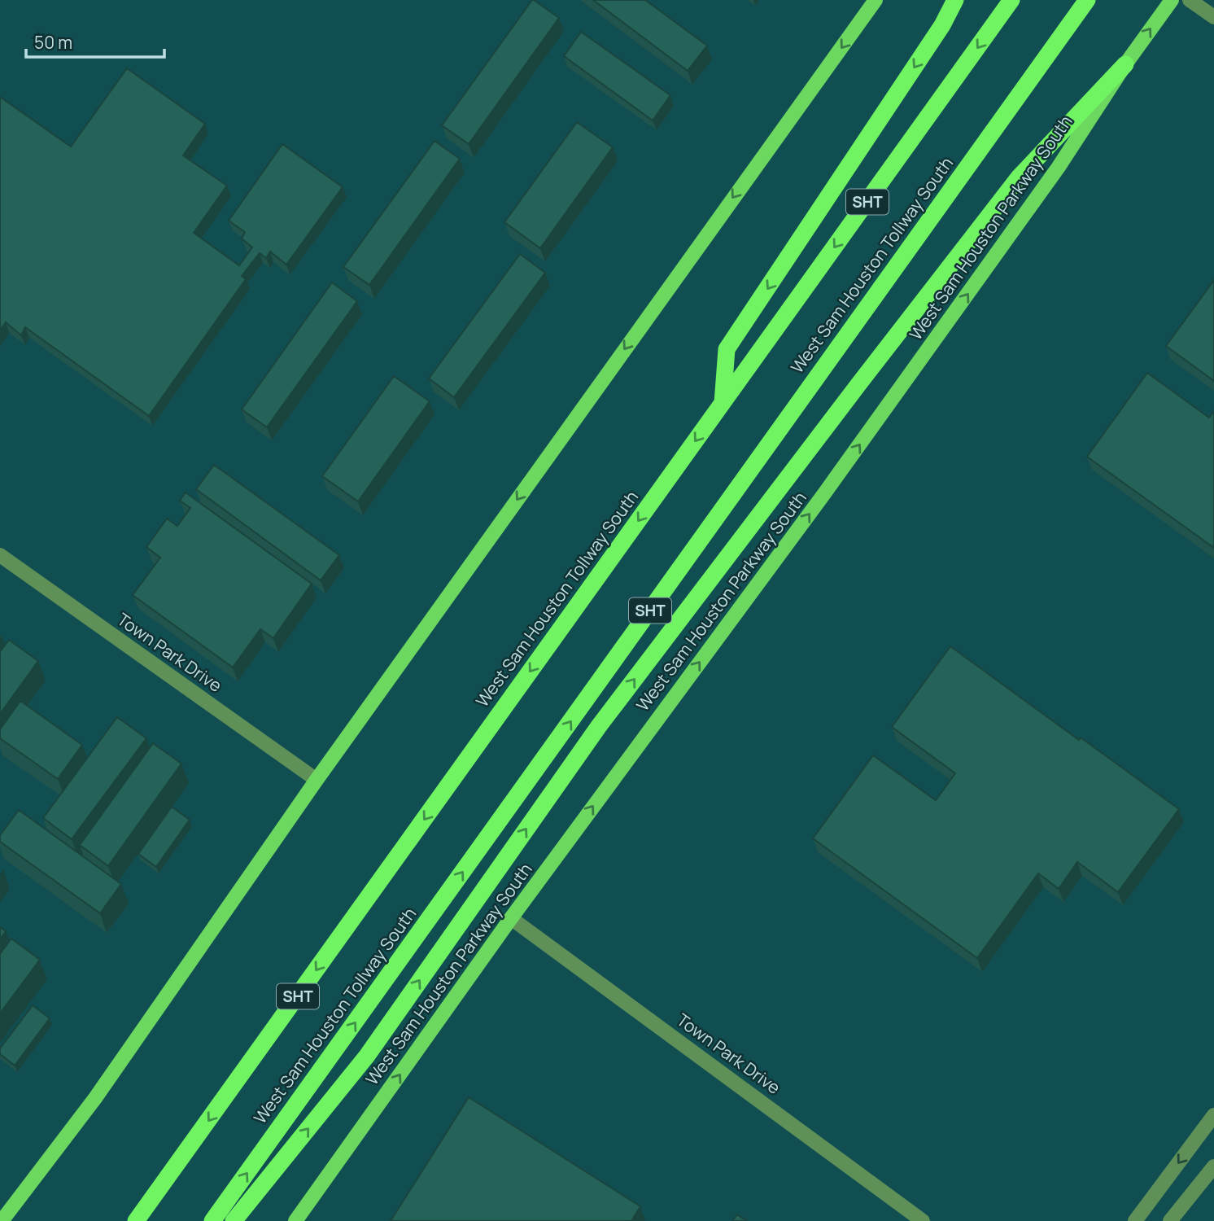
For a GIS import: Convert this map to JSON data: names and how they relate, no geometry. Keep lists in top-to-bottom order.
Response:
{
  "streets": {
    "highway": ["SHT", "West Sam Houston Tollway South"],
    "main road": ["West Sam Houston Parkway South"],
    "street": ["Town Park Drive"]
  },
  "crossings": [
    ["West Sam Houston Parkway South", "Town Park Drive"]
  ],
  "one_way": ["West Sam Houston Parkway South"],
  "scale_bar": "50 m"
}
